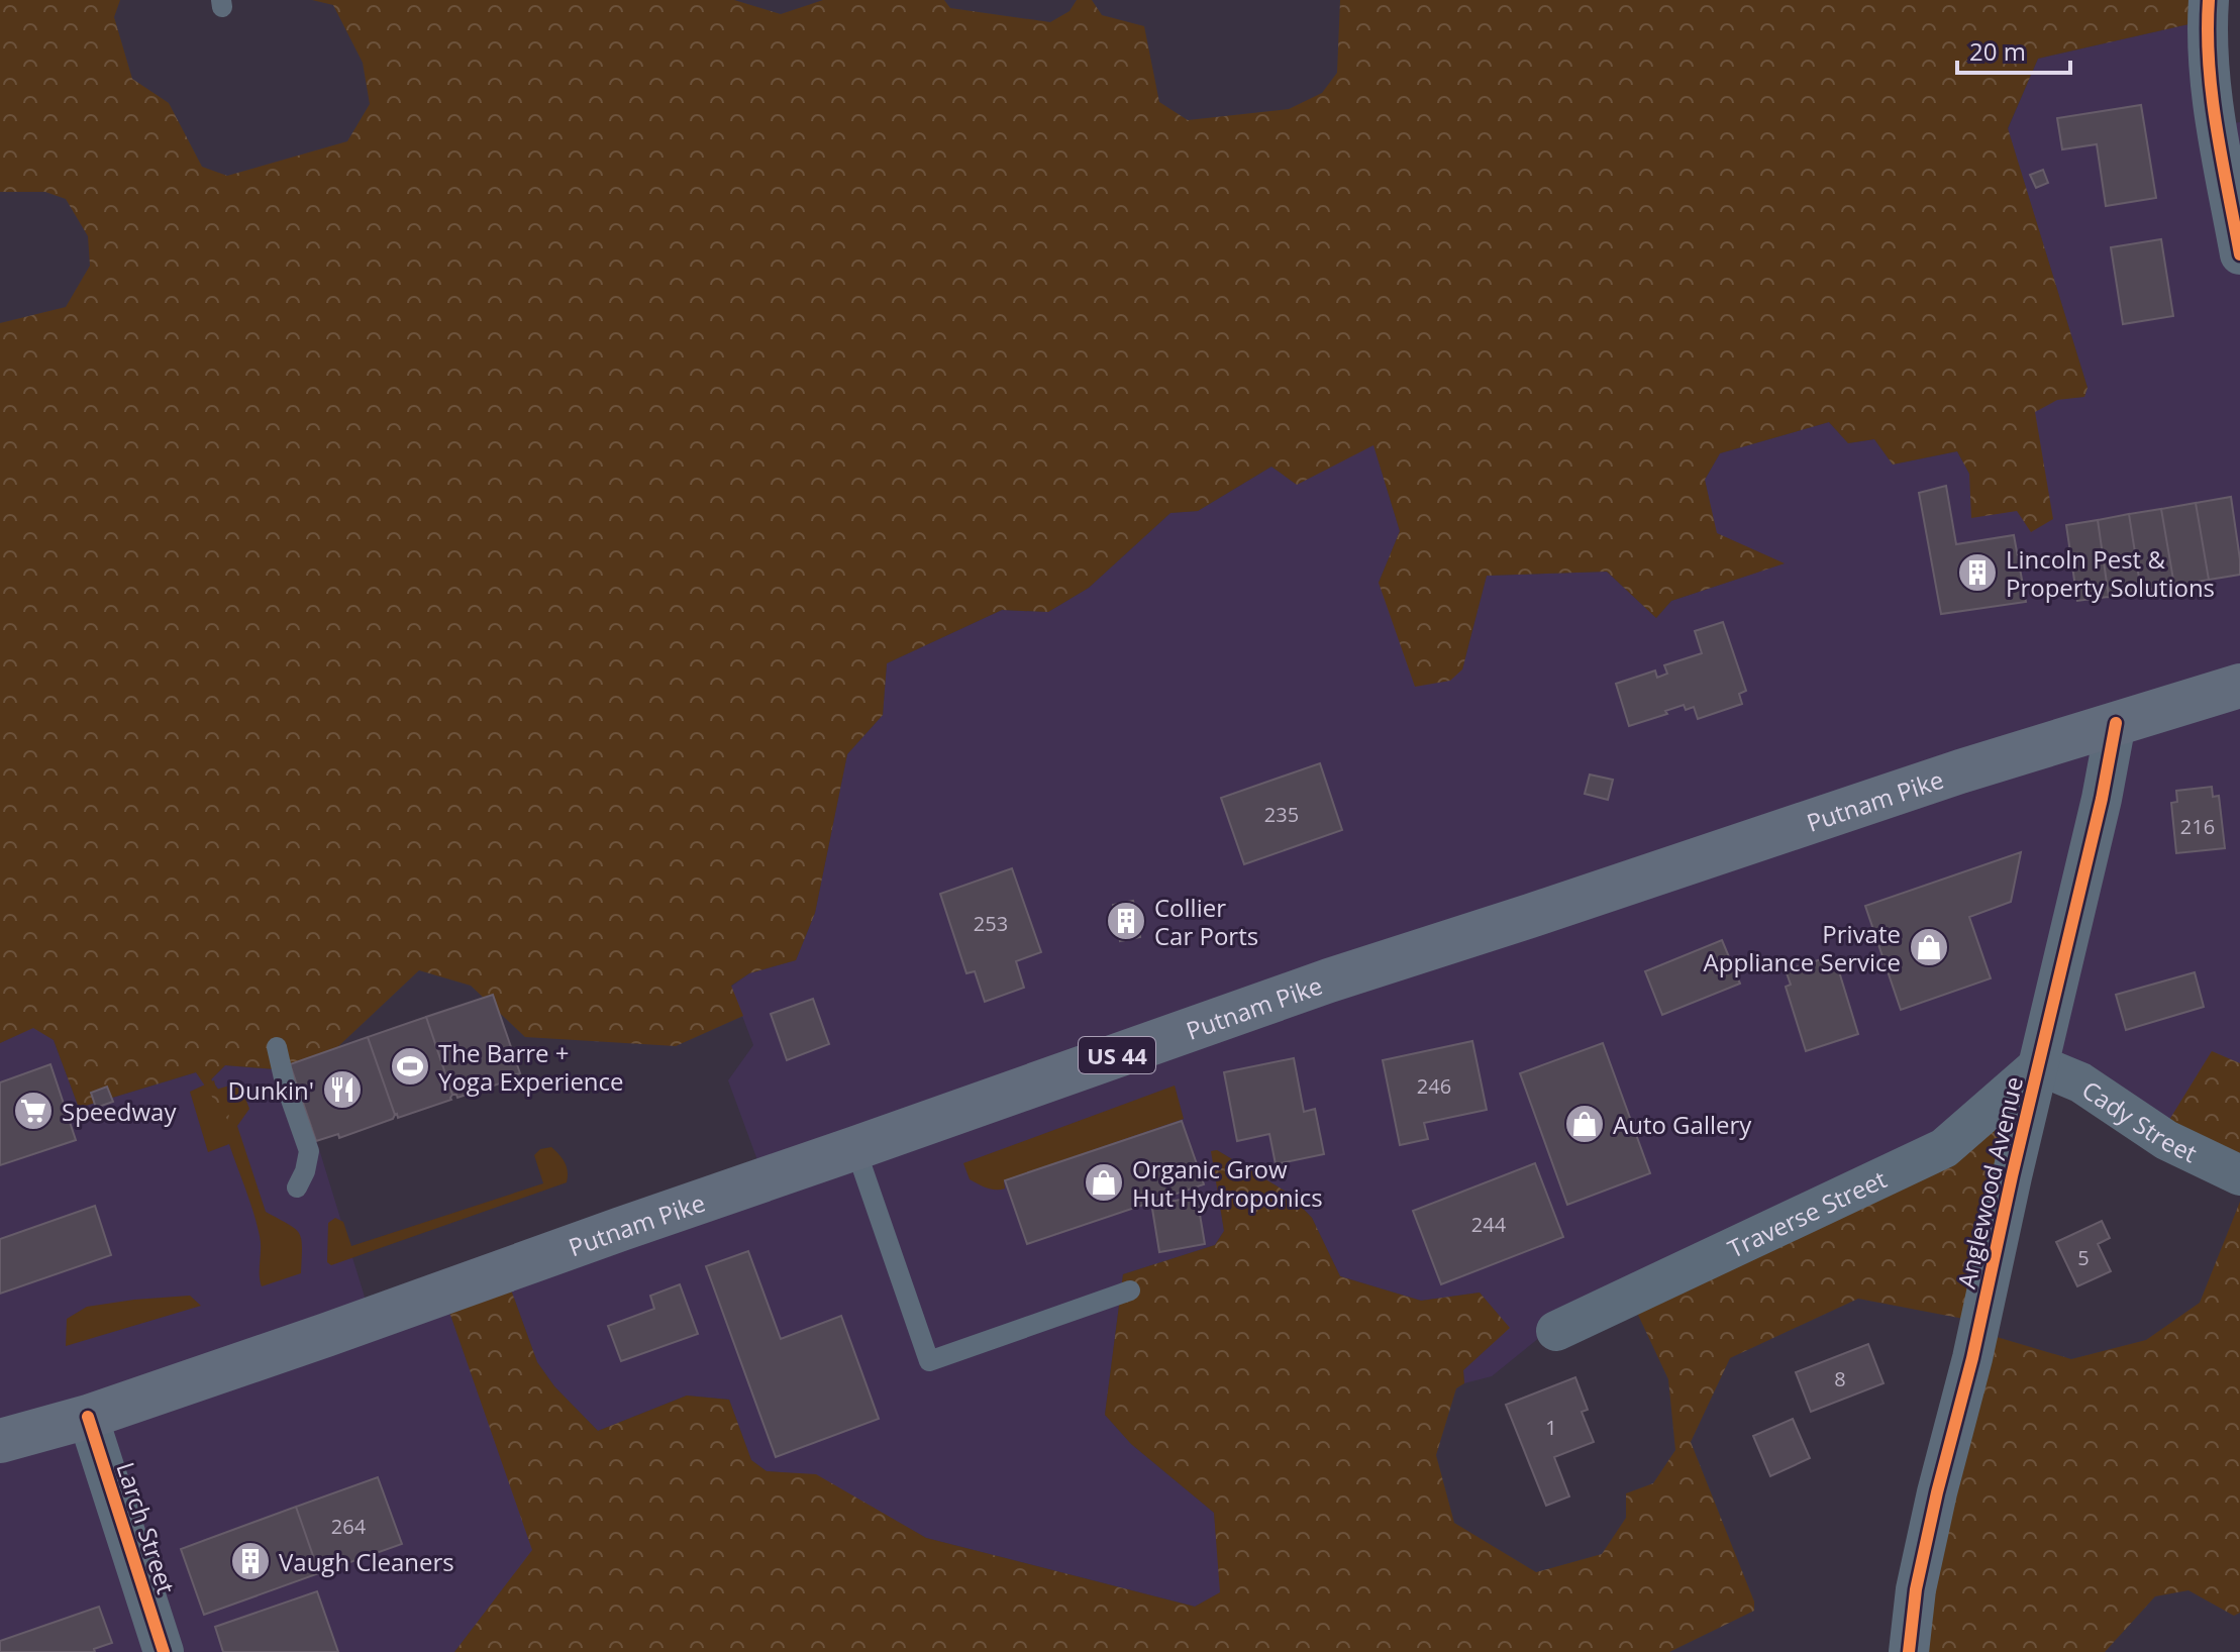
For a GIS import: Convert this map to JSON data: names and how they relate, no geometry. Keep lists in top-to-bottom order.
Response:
{
  "streets": {
    "main road": ["Putnam Pike", "US 44"],
    "street": [
      "Cady Street",
      "Anglewood Avenue",
      "Traverse Street",
      "Larch Street"
    ]
  },
  "crossings": [
    ["Putnam Pike", "Anglewood Avenue"],
    ["Putnam Pike", "Larch Street"],
    ["Cady Street", "Anglewood Avenue"],
    ["Cady Street", "Traverse Street"],
    ["Anglewood Avenue", "Traverse Street"]
  ],
  "places": {
    "building": ["Lincoln Pest & Property Solutions", "Collier Car Ports", "Vaugh Cleaners"],
    "shop": ["Private Appliance Service", "Auto Gallery", "Organic Grow Hut Hydroponics"],
    "sports": ["The Barre + Yoga Experience"],
    "restaurant": ["Dunkin'"],
    "supermarket": ["Speedway"]
  },
  "house_numbers": [
    "235",
    "216",
    "253",
    "246",
    "244",
    "5",
    "8",
    "1",
    "264"
  ],
  "scale_bar": "20 m"
}
